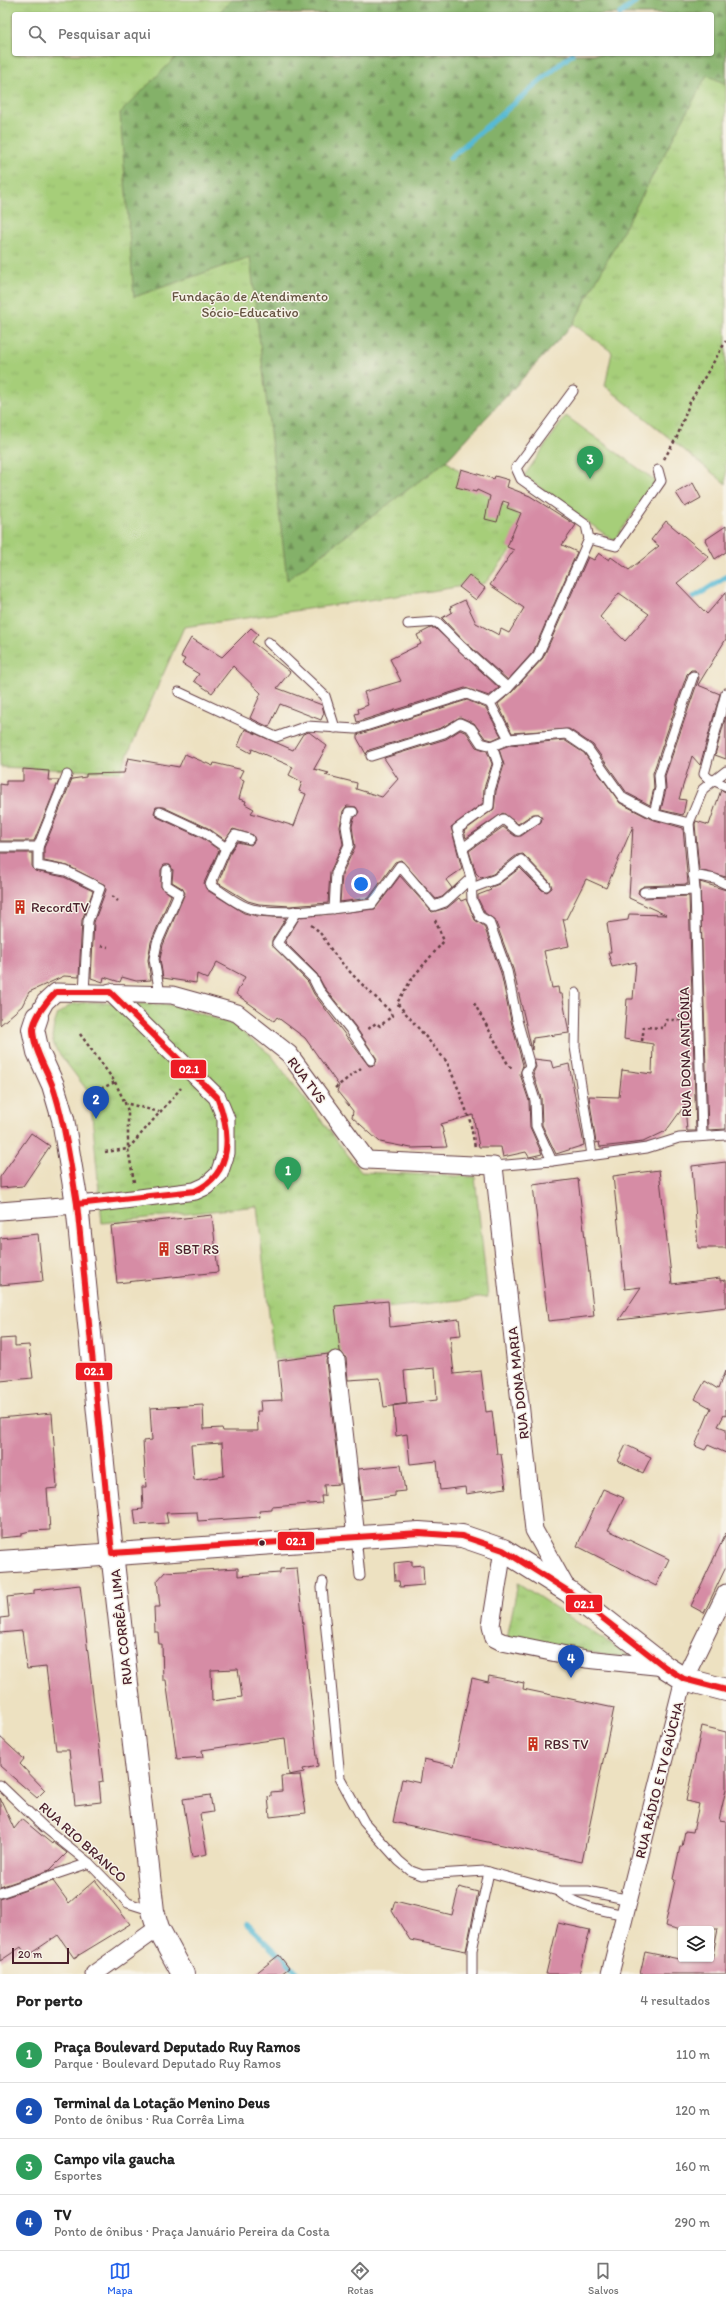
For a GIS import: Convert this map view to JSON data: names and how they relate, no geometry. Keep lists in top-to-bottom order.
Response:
{
  "streets": {
    "street": [
      "RUA TVS",
      "RUA DONA MARIA",
      "RUA CORRÊA LIMA",
      "RUA RÁDIO E TV GAÚCHA"
    ],
    "lane": ["RUA DONA ANTÔNIA", "RUA RIO BRANCO"]
  },
  "crossings": [
    ["RUA DONA ANTÔNIA", "RUA TVS"],
    ["RUA DONA ANTÔNIA", "RUA DONA MARIA"],
    ["RUA TVS", "RUA DONA MARIA"],
    ["RUA TVS", "RUA CORRÊA LIMA"],
    ["RUA CORRÊA LIMA", "RUA RIO BRANCO"]
  ],
  "parks": ["Fundação de Atendimento Sócio-Educativo"],
  "places": {
    "building": ["RecordTV", "SBT RS", "RBS TV"]
  },
  "lines": ["transit line 02.1"],
  "scale_bar": "20 m",
  "page": {
    "search": "Pesquisar aqui",
    "pins": [
      "3",
      "2",
      "1",
      "4"
    ],
    "scale": "20 m",
    "heading": ["Por perto", "4 resultados"],
    "list": [
      {
        "mark": "1",
        "name": "Praça Boulevard Deputado Ruy Ramos",
        "note": "Parque · Boulevard Deputado Ruy Ramos",
        "value": "110 m"
      },
      {
        "mark": "2",
        "name": "Terminal da Lotação Menino Deus",
        "note": "Ponto de ônibus · Rua Corrêa Lima",
        "value": "120 m"
      },
      {
        "mark": "3",
        "name": "Campo vila gaucha",
        "note": "Esportes",
        "value": "160 m"
      },
      {
        "mark": "4",
        "name": "TV",
        "note": "Ponto de ônibus · Praça Januário Pereira da Costa",
        "value": "290 m"
      }
    ],
    "nav": ["Mapa", "Rotas", "Salvos"]
  }
}
